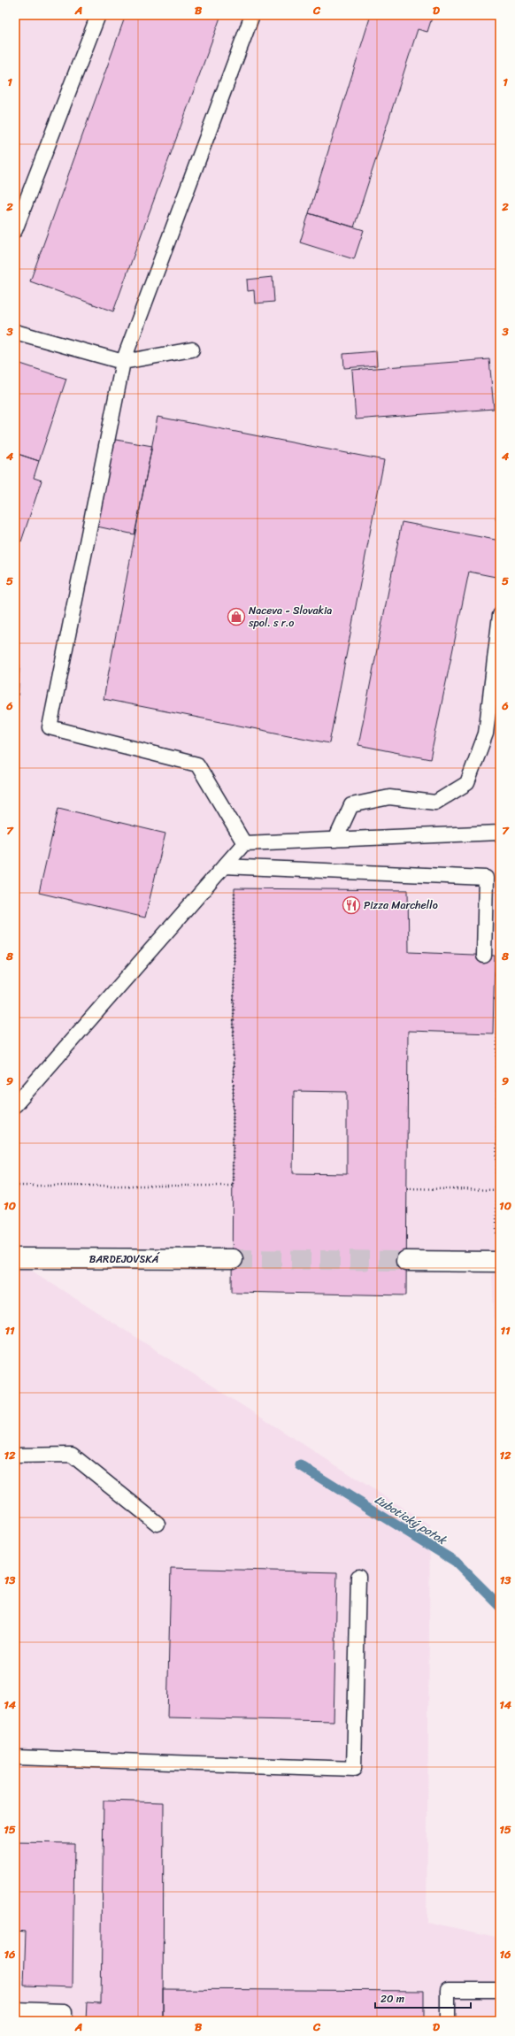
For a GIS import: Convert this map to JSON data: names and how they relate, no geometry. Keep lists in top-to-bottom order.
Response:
{
  "streets": {
    "street": ["BARDEJOVSKÁ"]
  },
  "water": ["Ľubotický potok"],
  "places": {
    "shop": ["Naceva - Slovakia spol. s r.o"],
    "restaurant": ["Pizza Marchello"]
  },
  "scale_bar": "20 m",
  "grid": {
    "columns": [
      "A",
      "B",
      "C",
      "D"
    ],
    "rows": [
      "1",
      "2",
      "3",
      "4",
      "5",
      "6",
      "7",
      "8",
      "9",
      "10",
      "11",
      "12",
      "13",
      "14",
      "15",
      "16"
    ]
  }
}
